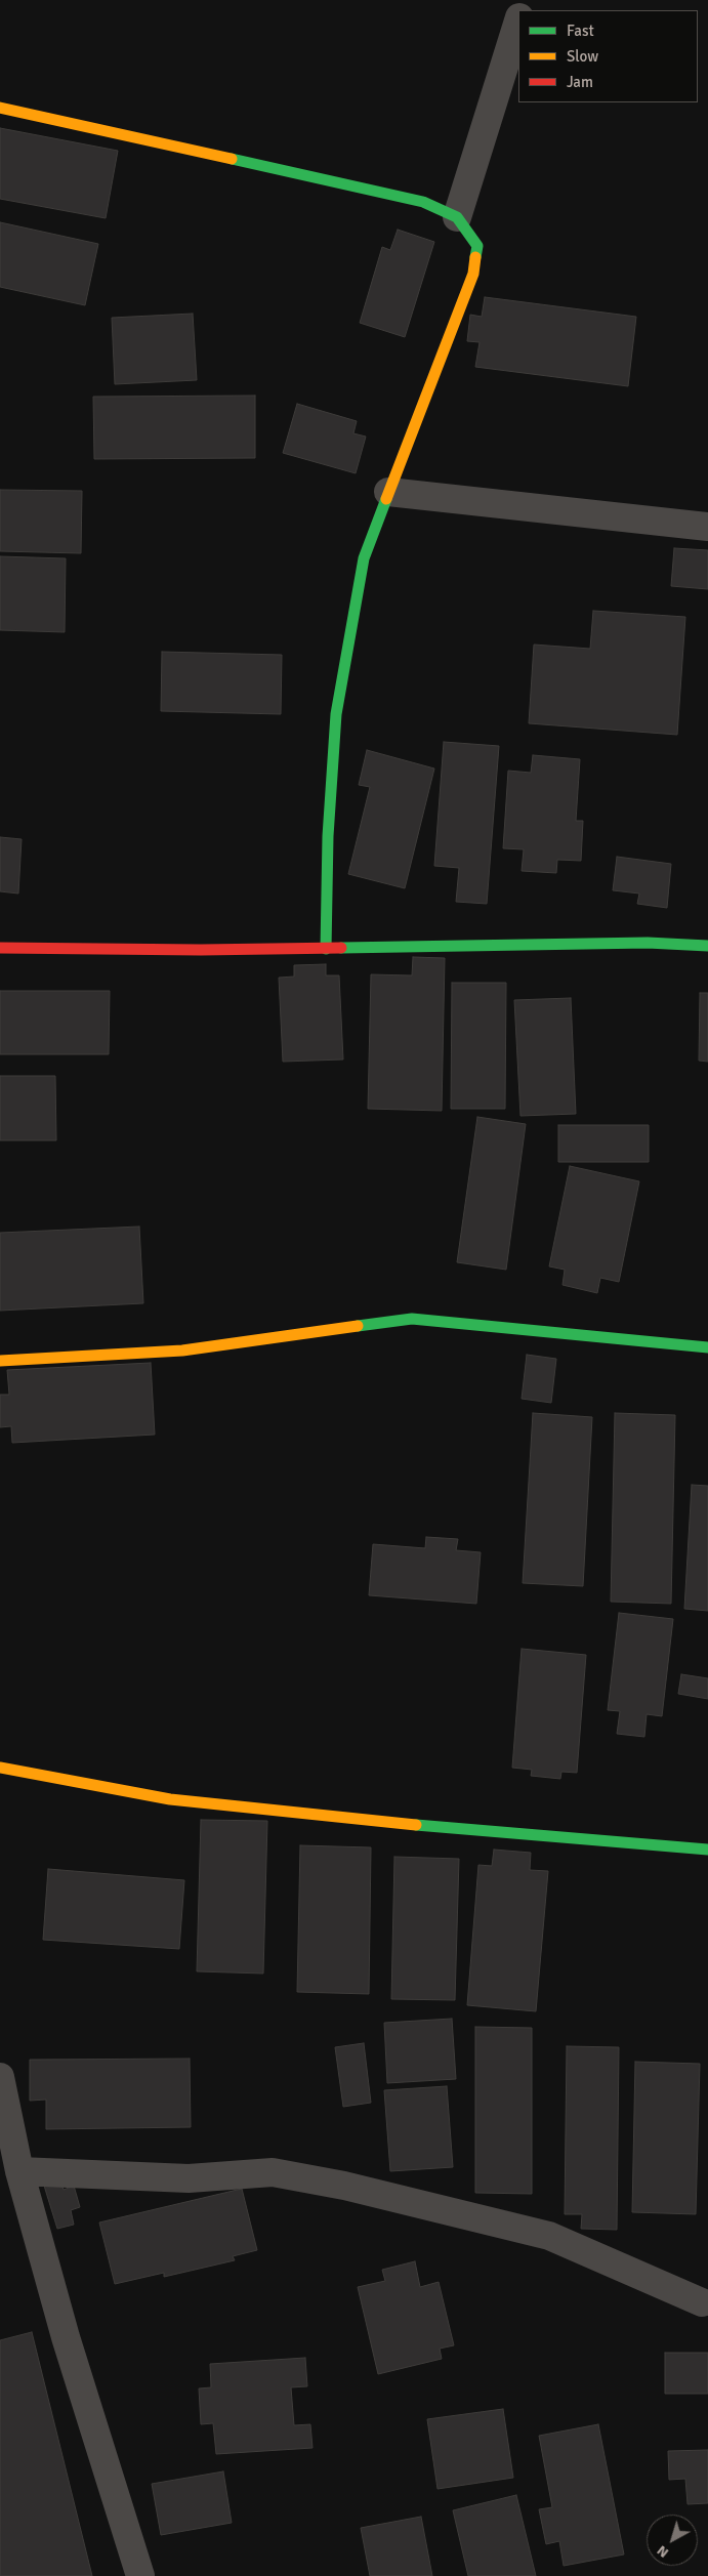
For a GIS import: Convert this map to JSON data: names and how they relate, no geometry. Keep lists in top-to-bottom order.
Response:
{
  "legend": ["Fast", "Slow", "Jam"],
  "north": "bottom left"
}
